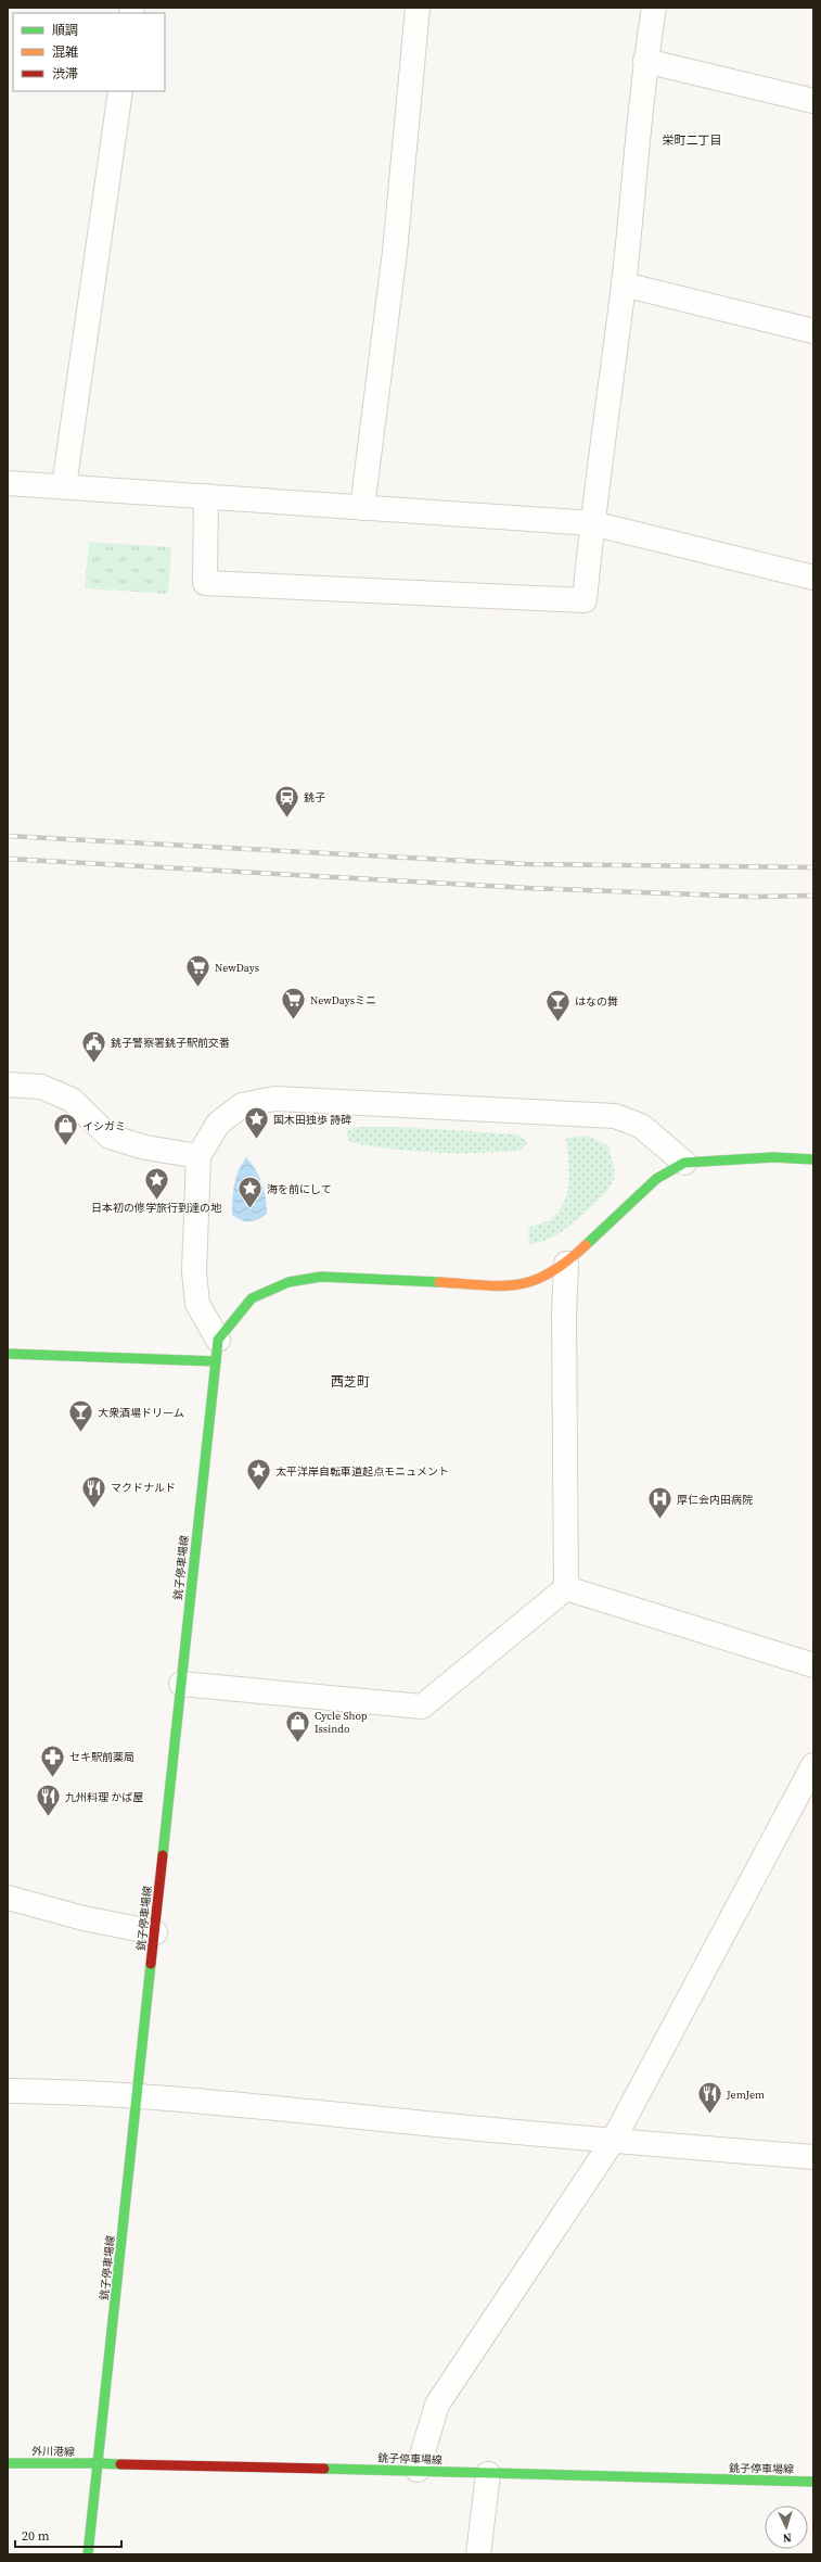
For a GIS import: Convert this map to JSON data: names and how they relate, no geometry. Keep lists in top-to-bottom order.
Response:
{
  "streets": {
    "main road": ["銚子停車場線", "外川港線"]
  },
  "crossings": [
    ["銚子停車場線", "外川港線"]
  ],
  "districts": ["栄町二丁目", "西芝町"],
  "places": {
    "station": ["銚子"],
    "supermarket": ["NewDays", "NewDaysミニ"],
    "bar": ["はなの舞", "大衆酒場ドリーム"],
    "public building": ["銚子警察署銚子駅前交番"],
    "place": [
      "国木田独歩 詩碑",
      "日本初の修学旅行到達の地",
      "海を前にして",
      "太平洋岸自転車道起点モニュメント"
    ],
    "shop": ["イシガミ", "Cycle Shop Issindo"],
    "restaurant": ["マクドナルド", "九州料理 かば屋", "JemJem"],
    "hospital": ["厚仁会内田病院"],
    "pharmacy": ["セキ駅前薬局"]
  },
  "legend": ["順調", "混雑", "渋滞"],
  "scale_bar": "20 m",
  "north": "bottom"
}
